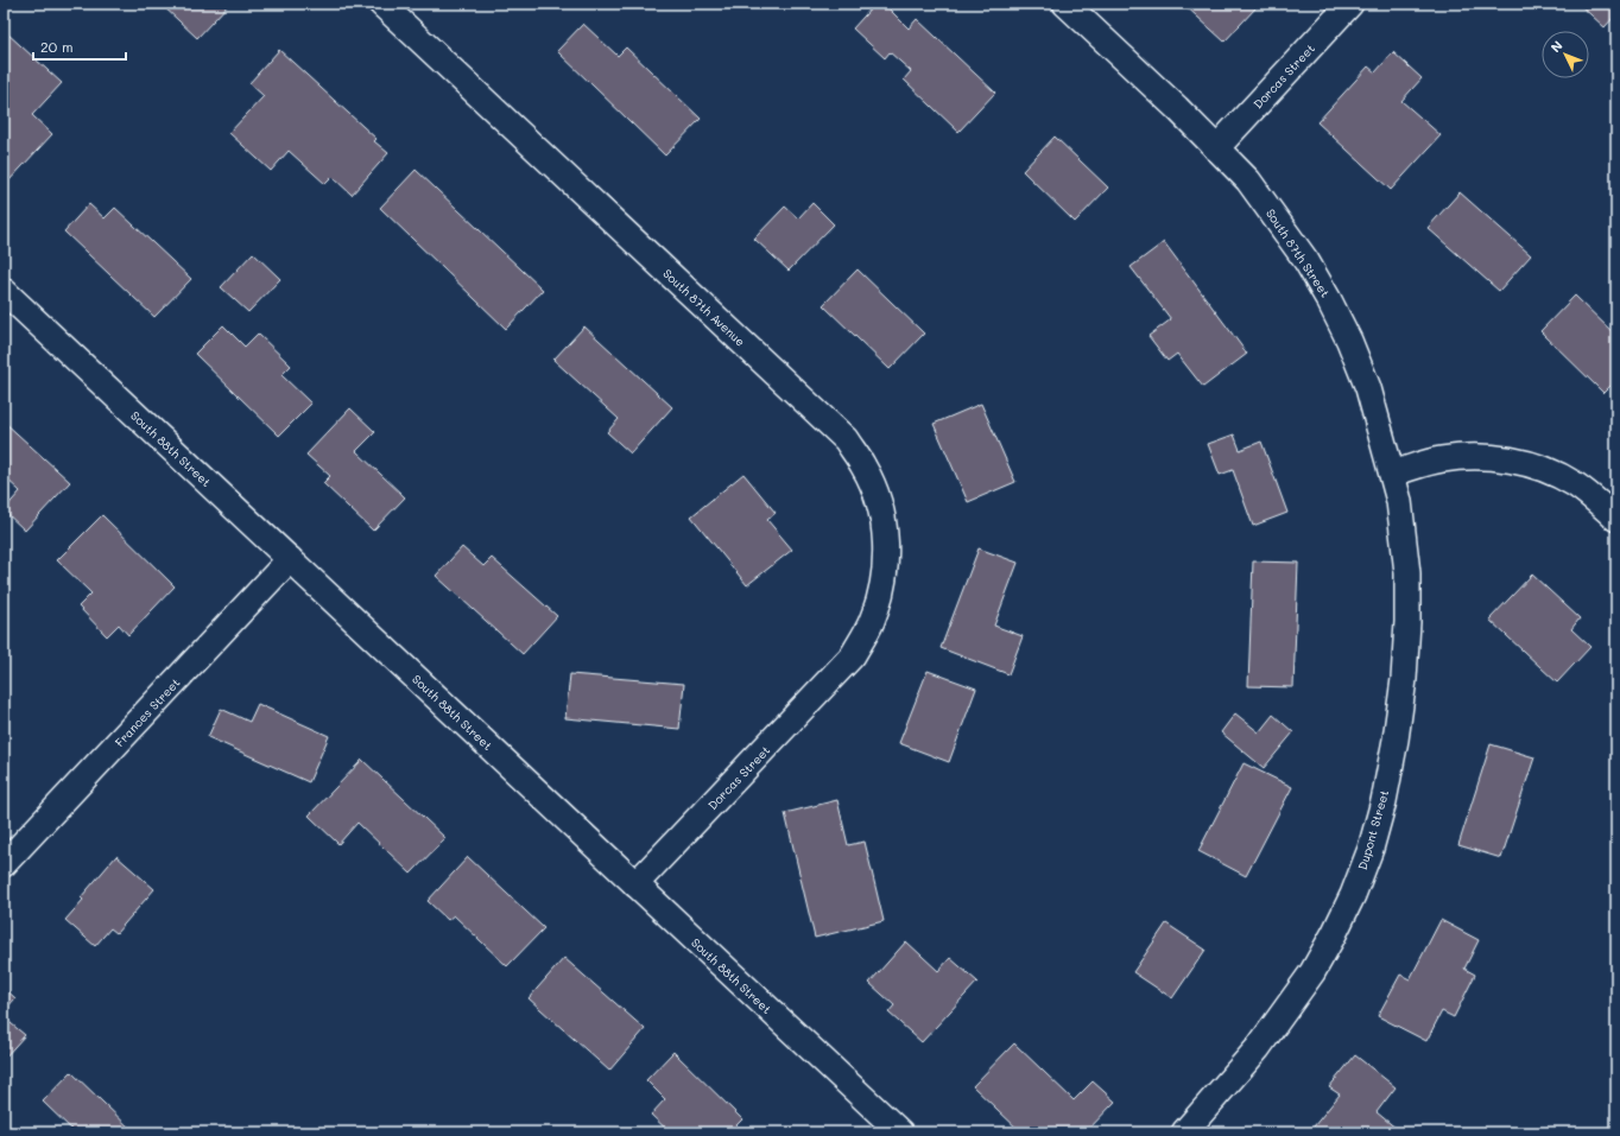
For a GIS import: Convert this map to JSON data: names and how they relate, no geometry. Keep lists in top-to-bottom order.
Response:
{
  "streets": {
    "street": [
      "Dorcas Street",
      "South 87th Street",
      "South 87th Avenue",
      "South 88th Street",
      "Frances Street",
      "Dupont Street"
    ]
  },
  "crossings": [
    ["Dorcas Street", "South 87th Street"],
    ["Dorcas Street", "South 87th Avenue"],
    ["Dorcas Street", "South 88th Street"],
    ["South 87th Street", "Dupont Street"],
    ["South 88th Street", "Frances Street"]
  ],
  "scale_bar": "20 m",
  "north": "top left"
}
